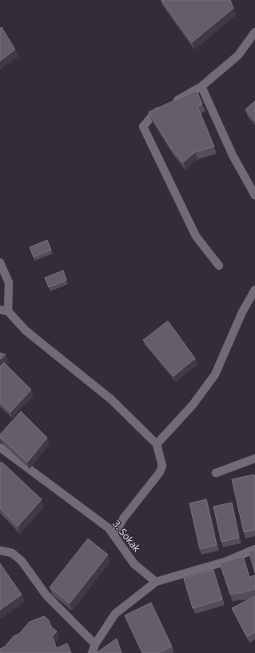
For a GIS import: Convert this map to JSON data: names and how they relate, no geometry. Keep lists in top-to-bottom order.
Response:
{
  "streets": {
    "street": ["3. Sokak"]
  }
}
